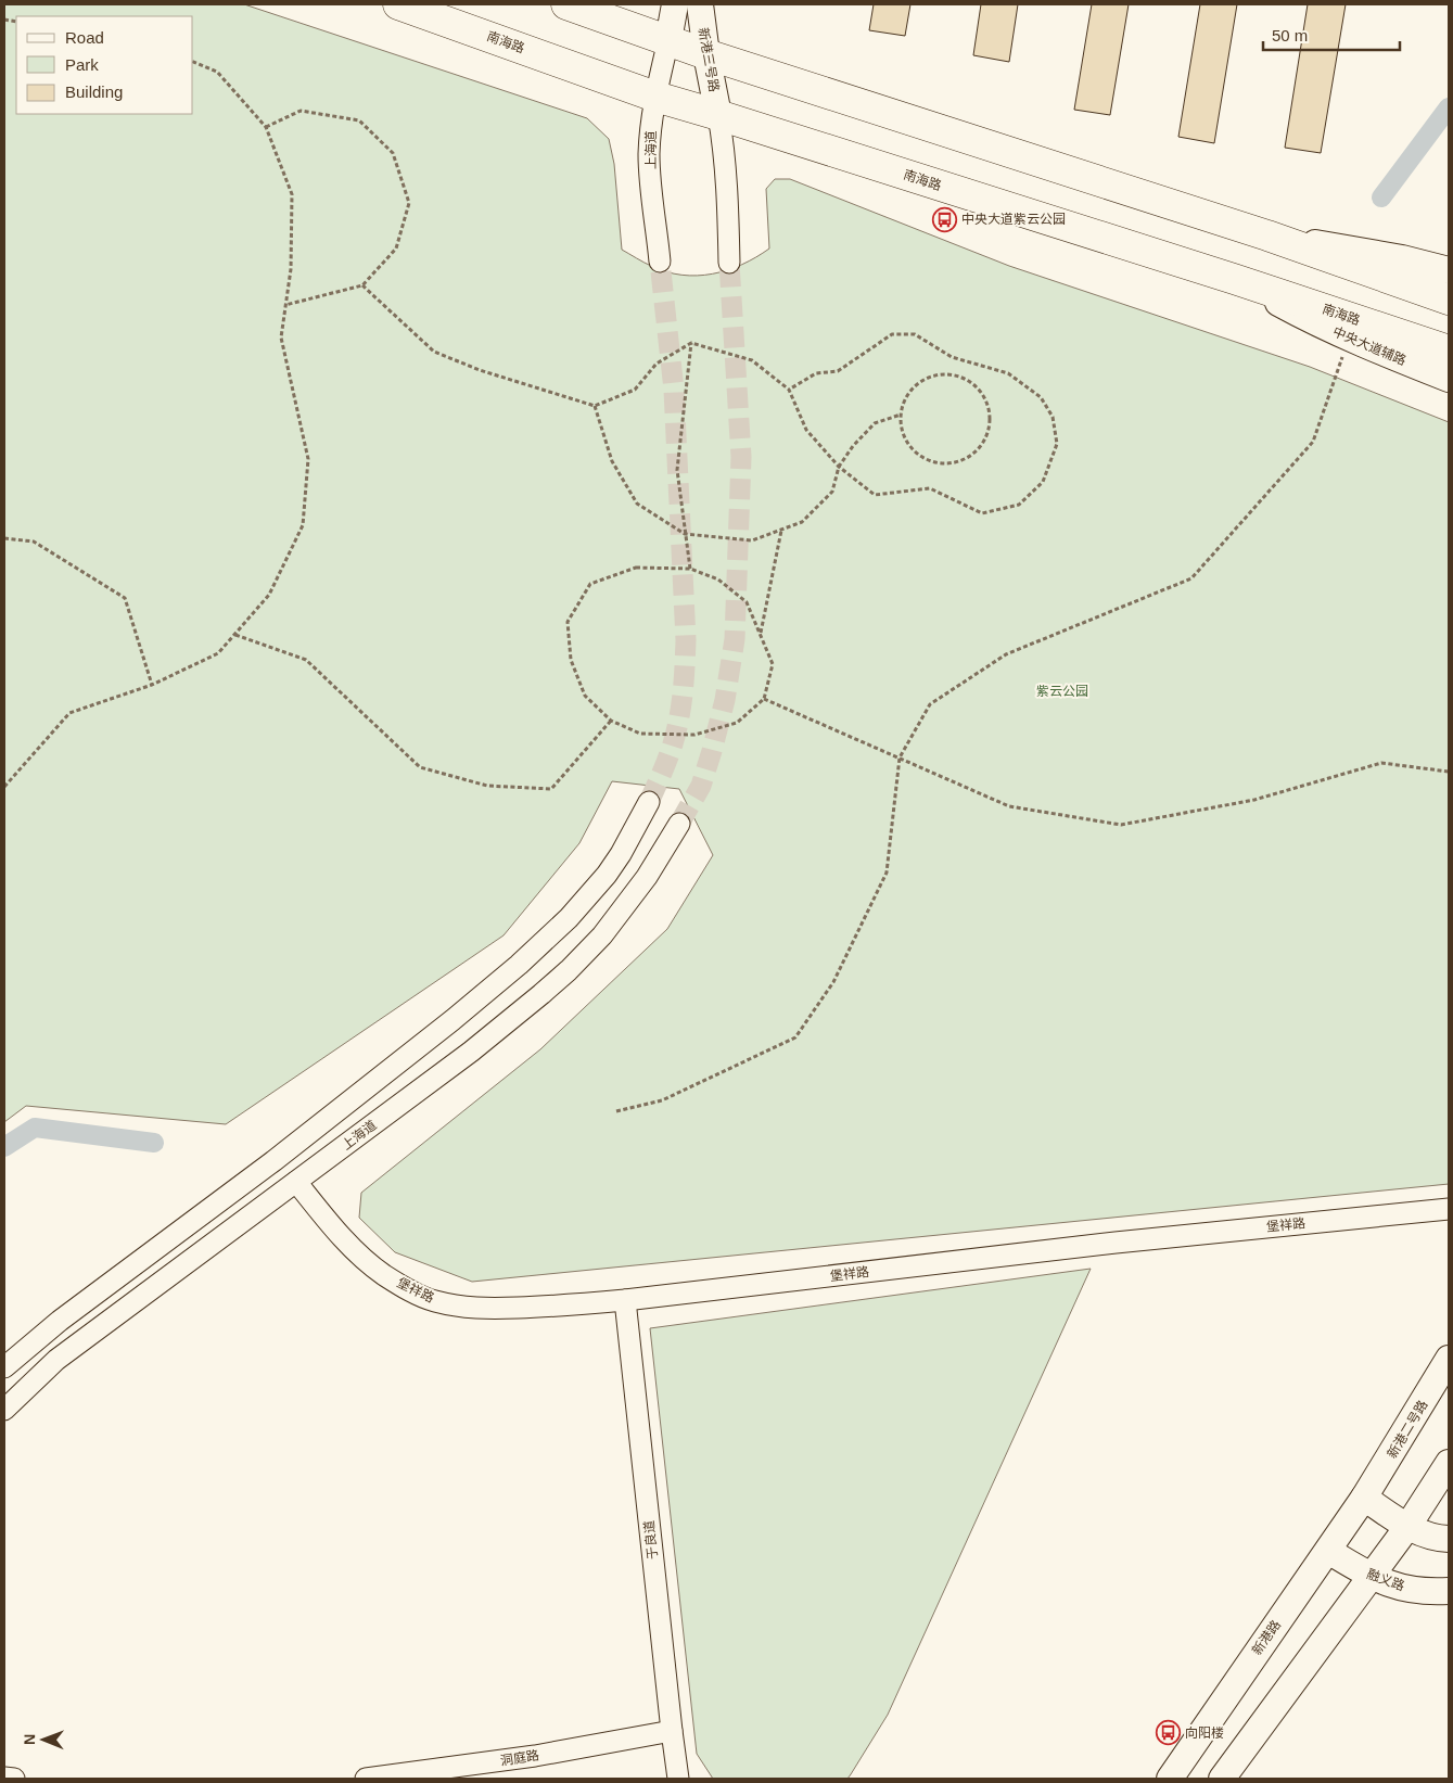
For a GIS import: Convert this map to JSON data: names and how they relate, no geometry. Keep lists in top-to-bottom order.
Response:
{
  "streets": {
    "highway": ["南海路"],
    "main road": [
      "新港三号路",
      "中央大道辅路",
      "新港二号路",
      "融义路",
      "新港路"
    ],
    "street": [
      "上海道",
      "堡祥路",
      "于良道",
      "洞庭路"
    ]
  },
  "crossings": [
    ["南海路", "新港三号路"],
    ["南海路", "上海道"],
    ["南海路", "中央大道辅路"],
    ["上海道", "堡祥路"],
    ["堡祥路", "于良道"],
    ["新港二号路", "新港路"],
    ["于良道", "洞庭路"],
    ["融义路", "新港路"]
  ],
  "parks": ["紫云公园"],
  "places": {
    "bus stop": ["中央大道紫云公园", "向阳楼"]
  },
  "legend": ["Road", "Park", "Building"],
  "scale_bar": "50 m",
  "north": "left"
}
